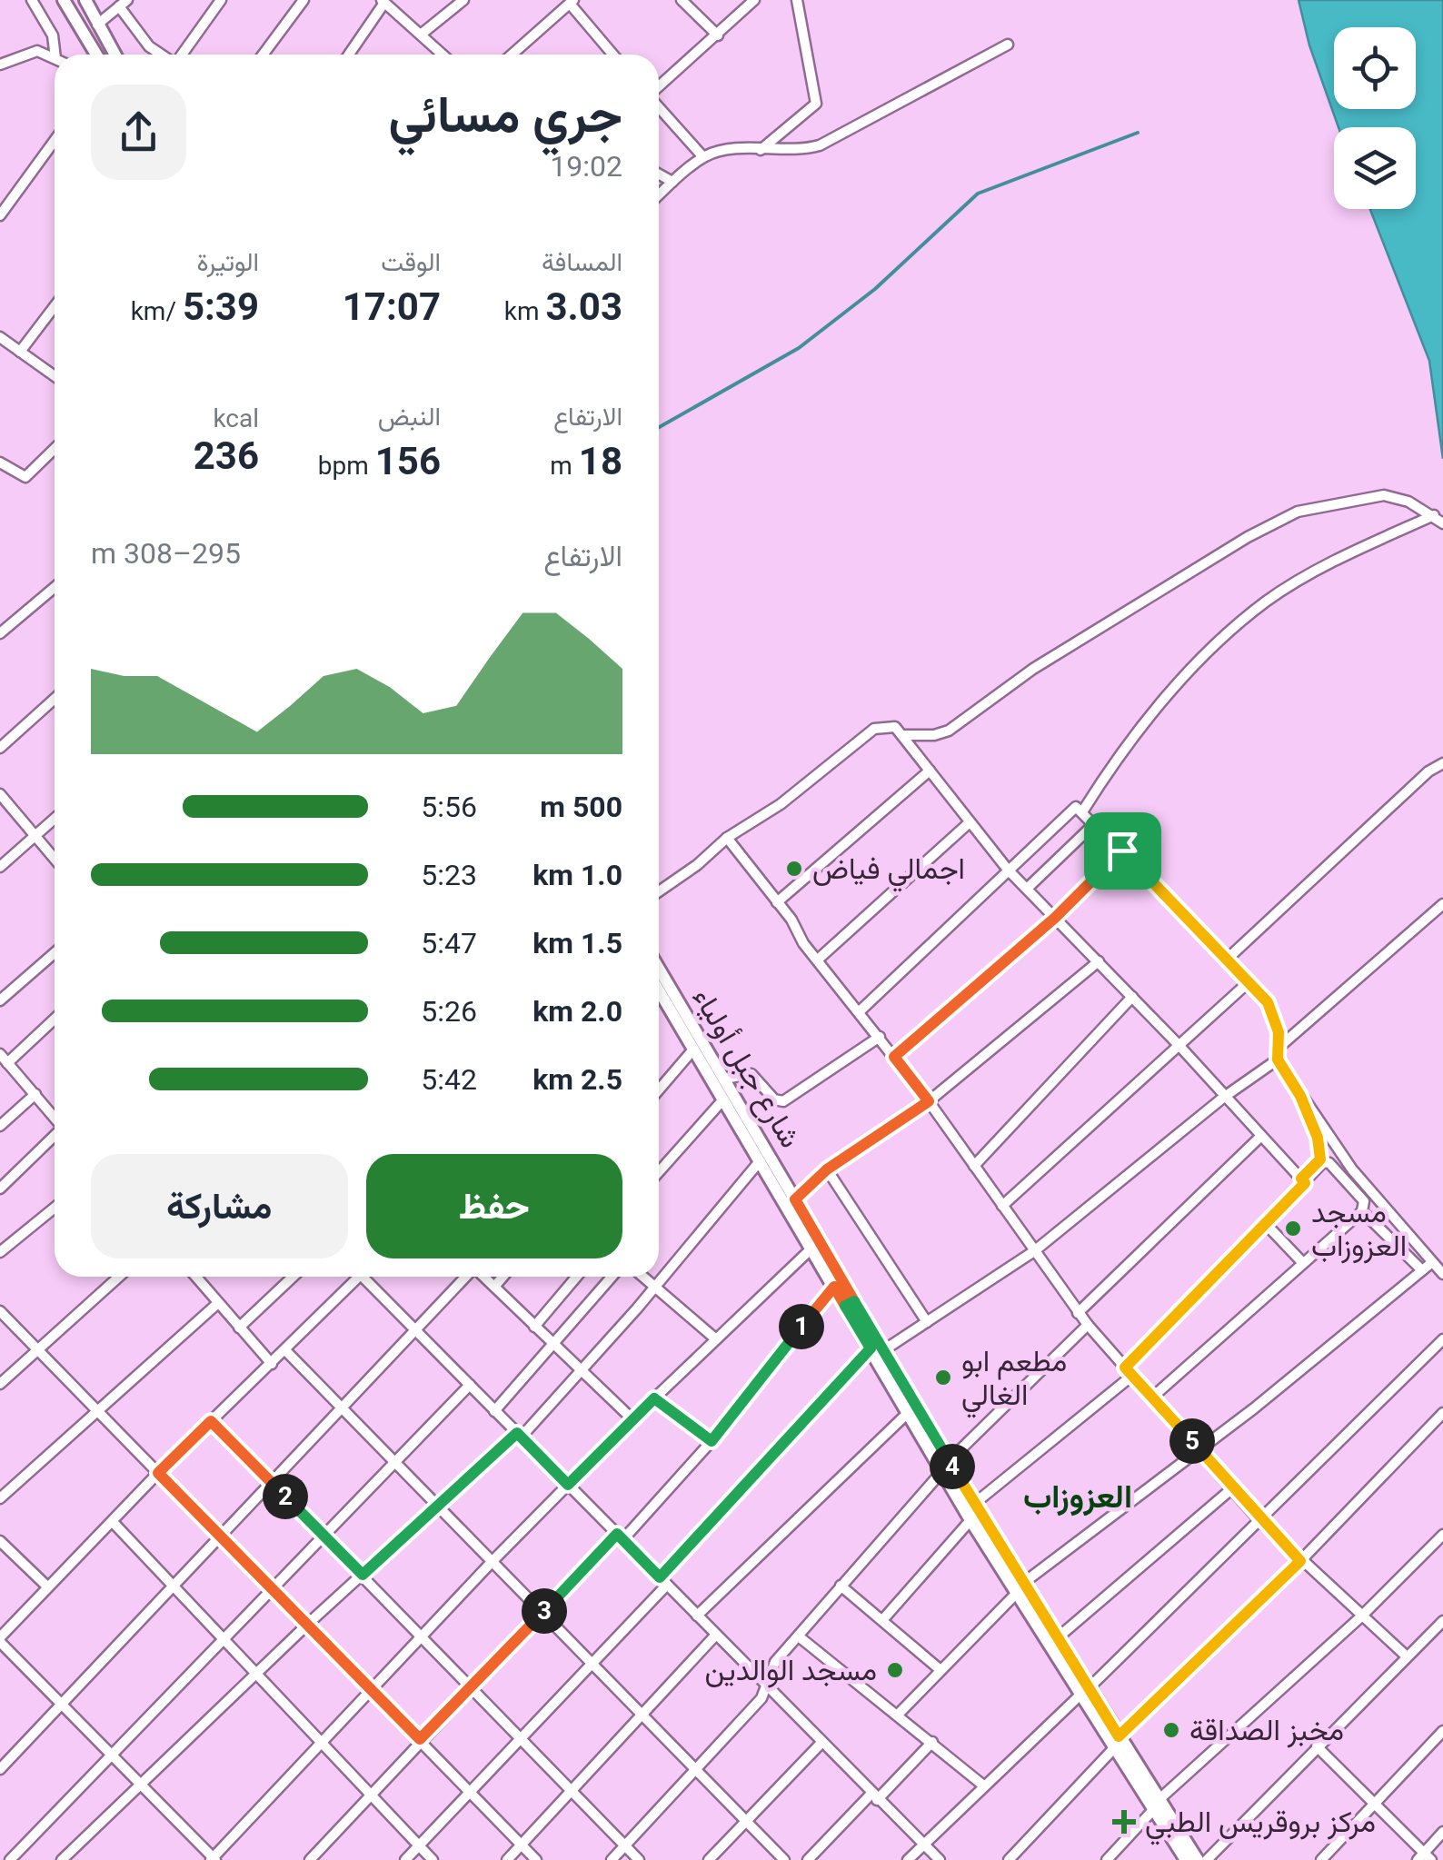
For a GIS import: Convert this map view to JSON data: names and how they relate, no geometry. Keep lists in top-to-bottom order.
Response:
{
  "streets": {
    "main road": ["شارع جبل أولياء"]
  },
  "districts": ["العزوزاب"],
  "places": {
    "other": [
      "اجمالي فياض",
      "مسجد العزوزاب",
      "مطعم ابو الغالي",
      "مسجد الوالدين",
      "مخبز الصداقة"
    ],
    "health": ["مركز بروقريس الطبي"]
  },
  "page": {
    "heading": ["جري مسائي", "19:02"],
    "stats": [
      ["المسافة", "3.03 km"],
      ["الوقت", "17:07"],
      ["الوتيرة", "5:39 /km"],
      ["الارتفاع", "18 m"],
      ["النبض", "156 bpm"],
      ["kcal", "236"]
    ],
    "chart": ["الارتفاع", "295–308 m"],
    "list": [
      {
        "name": "500 m",
        "note": "5:56"
      },
      {
        "name": "1.0 km",
        "note": "5:23"
      },
      {
        "name": "1.5 km",
        "note": "5:47"
      },
      {
        "name": "2.0 km",
        "note": "5:26"
      },
      {
        "name": "2.5 km",
        "note": "5:42"
      }
    ],
    "buttons": ["حفظ", "مشاركة"],
    "pins": [
      "1",
      "5",
      "4",
      "2",
      "3"
    ]
  }
}
